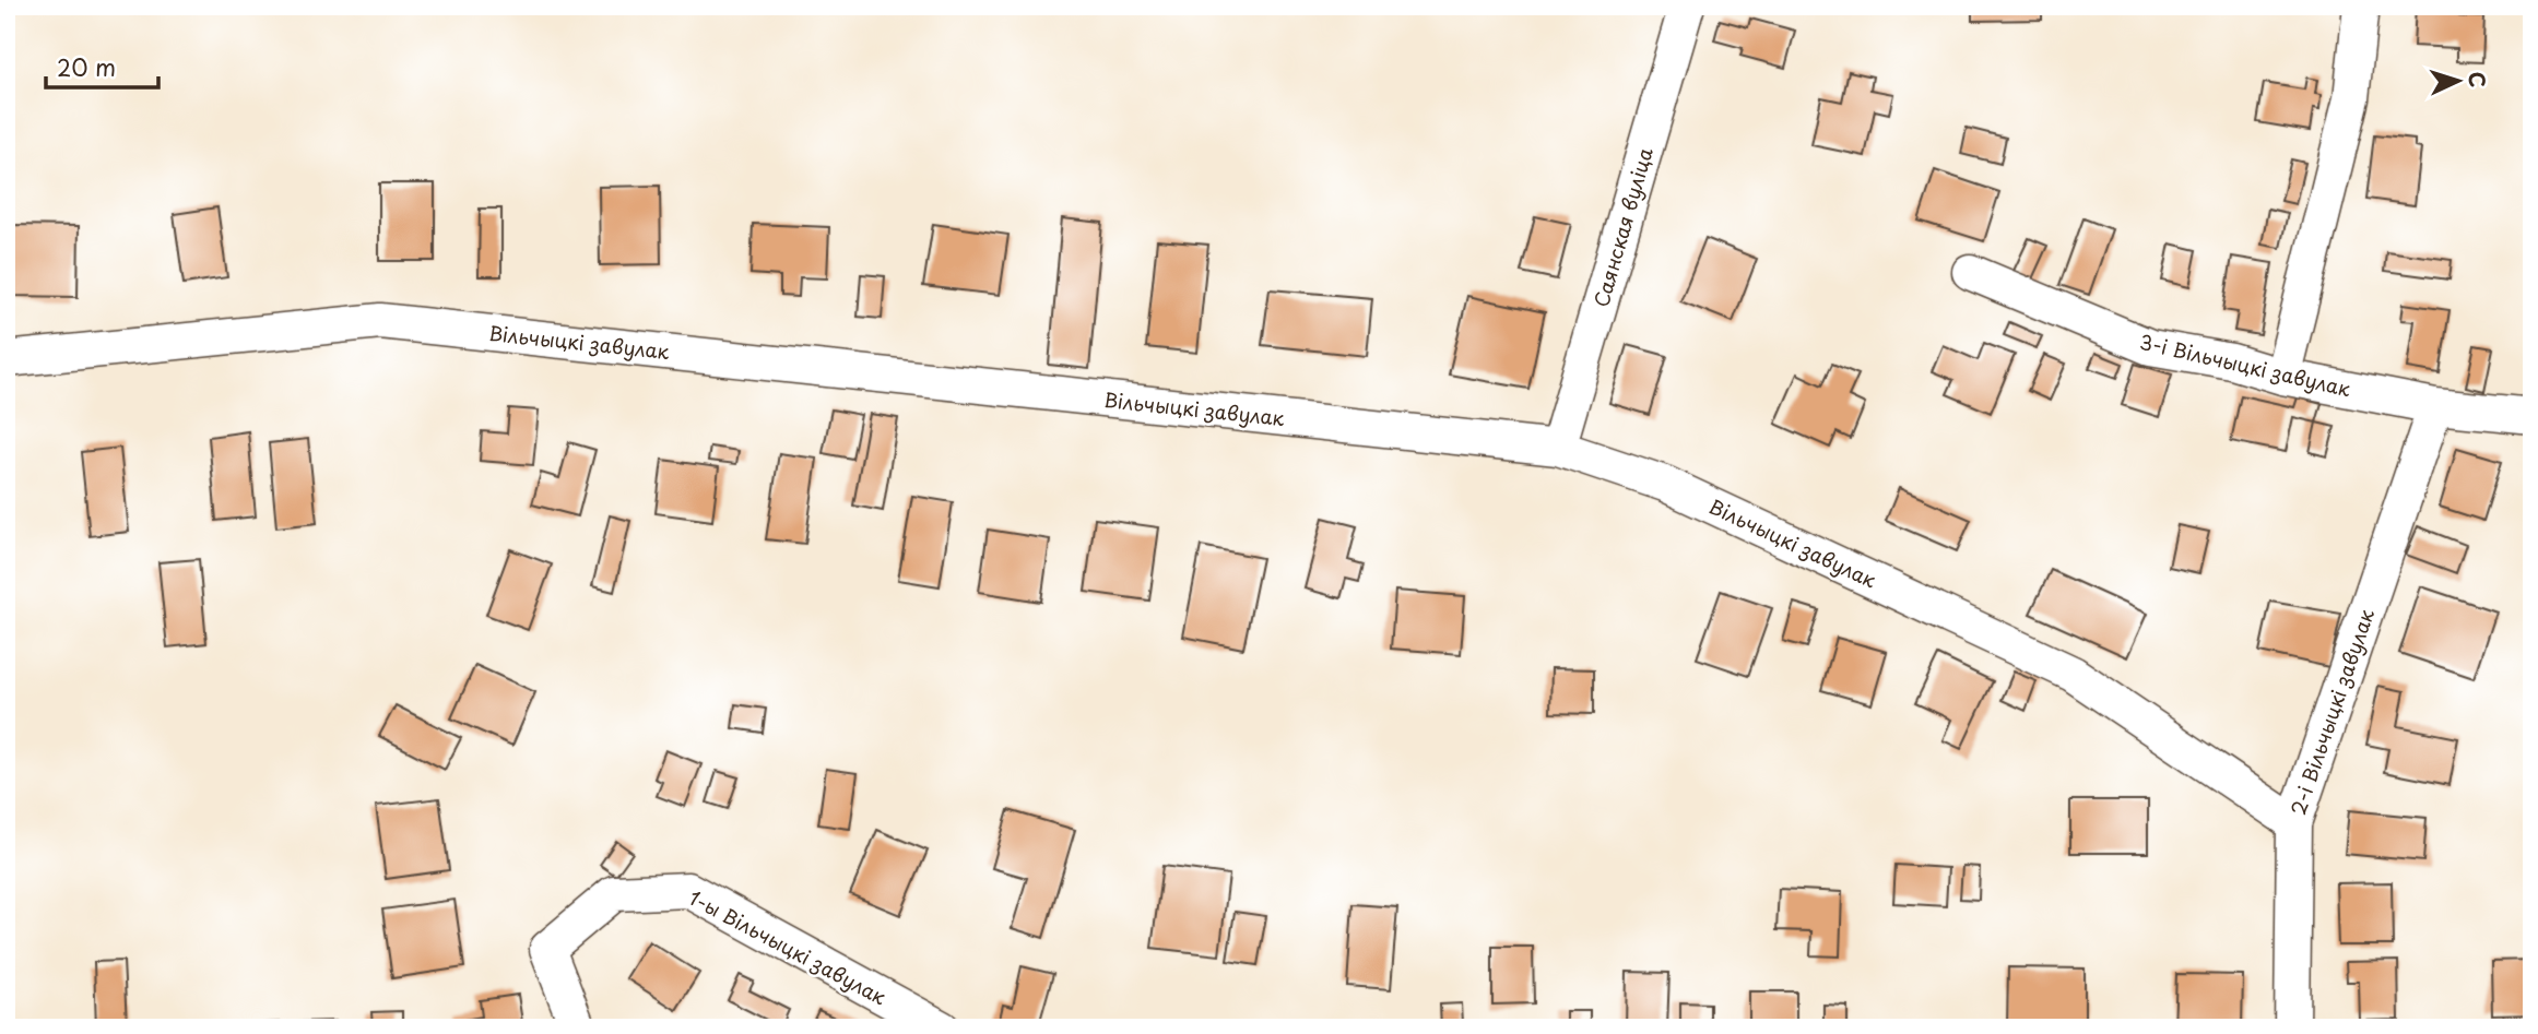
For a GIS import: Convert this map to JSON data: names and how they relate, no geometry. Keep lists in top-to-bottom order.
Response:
{
  "streets": {
    "street": [
      "Саянская вуліца",
      "Вільчыцкі завулак",
      "3-і Вільчыцкі завулак",
      "2-і Вільчыцкі завулак",
      "1-ы Вільчыцкі завулак"
    ]
  },
  "crossings": [
    ["Саянская вуліца", "Вільчыцкі завулак"],
    ["Вільчыцкі завулак", "2-і Вільчыцкі завулак"],
    ["3-і Вільчыцкі завулак", "2-і Вільчыцкі завулак"]
  ],
  "scale_bar": "20 m",
  "north": "right"
}
